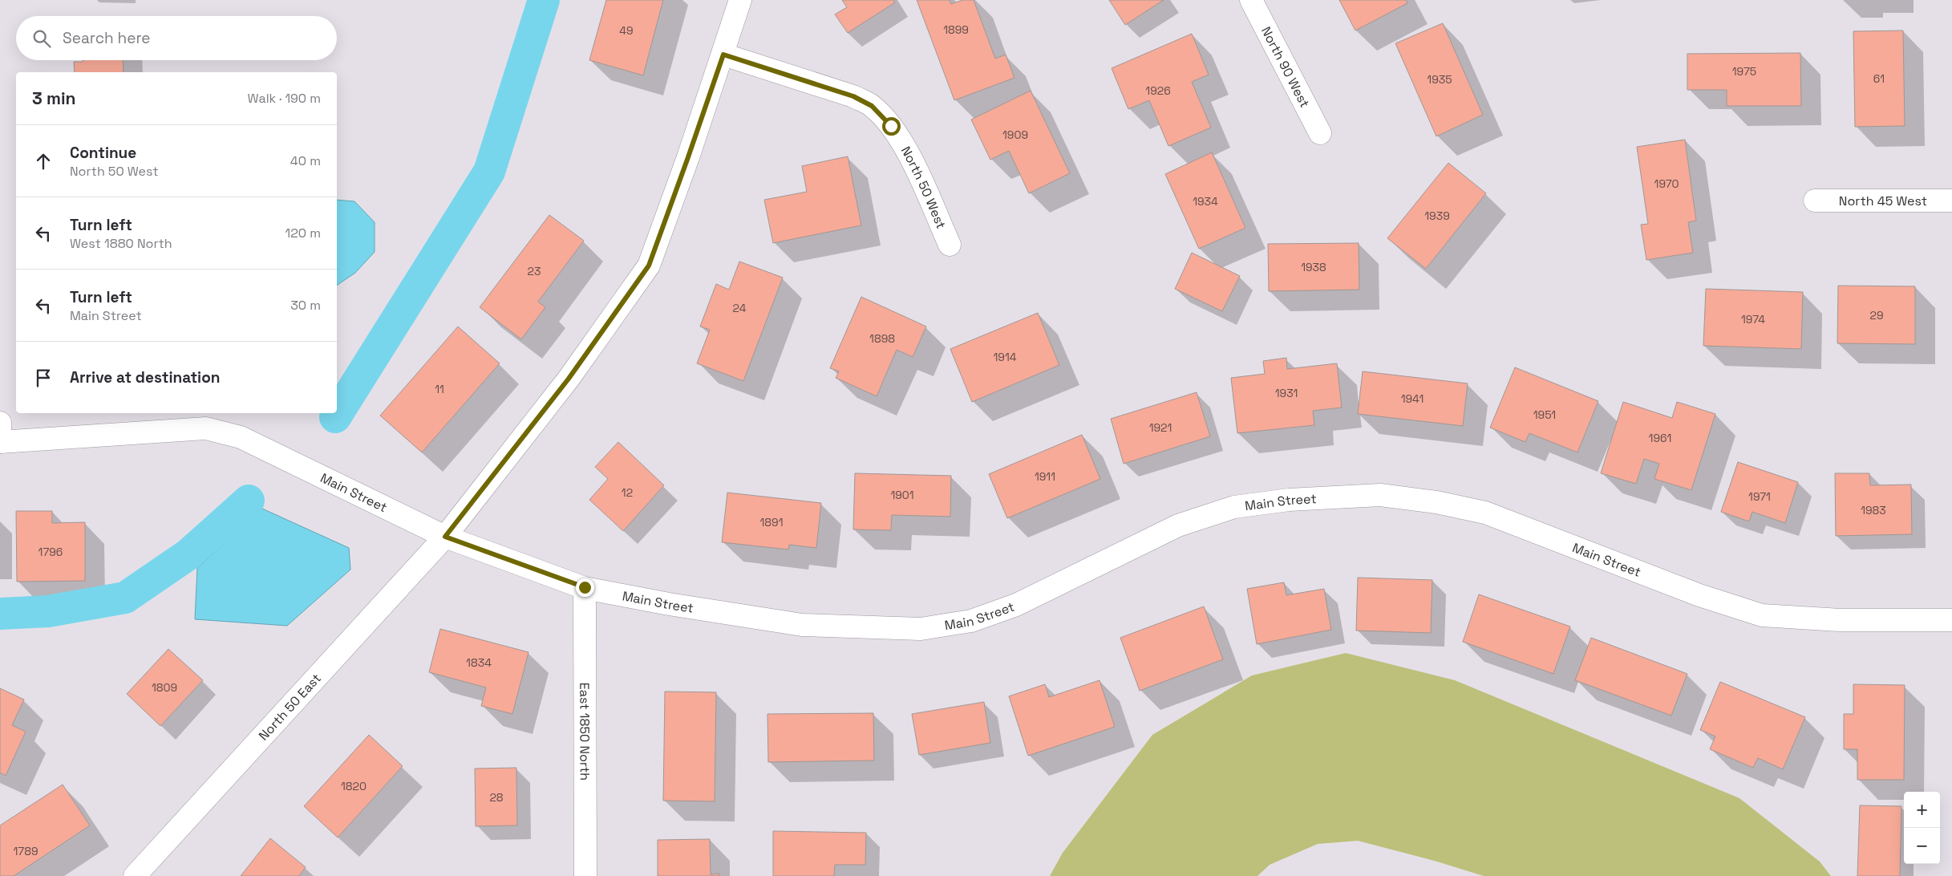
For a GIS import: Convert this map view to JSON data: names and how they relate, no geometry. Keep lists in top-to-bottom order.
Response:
{
  "streets": {
    "street": [
      "North 90 West",
      "North 50 West",
      "North 45 West",
      "Main Street",
      "North 50 East",
      "East 1850 North"
    ]
  },
  "crossings": [
    ["North 50 West", "North 50 East"],
    ["Main Street", "North 50 East"],
    ["Main Street", "East 1850 North"]
  ],
  "house_numbers": [
    "1899",
    "49",
    "1975",
    "61",
    "1935",
    "1926",
    "1909",
    "1970",
    "1934",
    "1939",
    "1938",
    "23",
    "24",
    "29",
    "1974",
    "1898",
    "1914",
    "11",
    "1931",
    "1941",
    "1951",
    "1921",
    "1961",
    "1911",
    "12",
    "1901",
    "1971",
    "1983",
    "1891",
    "1796",
    "1834",
    "1809",
    "1820",
    "28",
    "1789"
  ],
  "page": {
    "search": "Search here",
    "heading": ["3 min", "Walk · 190 m"],
    "list": [
      ["Continue", "North 50 West", "40 m"],
      ["Turn left", "West 1880 North", "120 m"],
      ["Turn left", "Main Street", "30 m"],
      "Arrive at destination"
    ],
    "map_buttons": ["+", "−"]
  }
}
